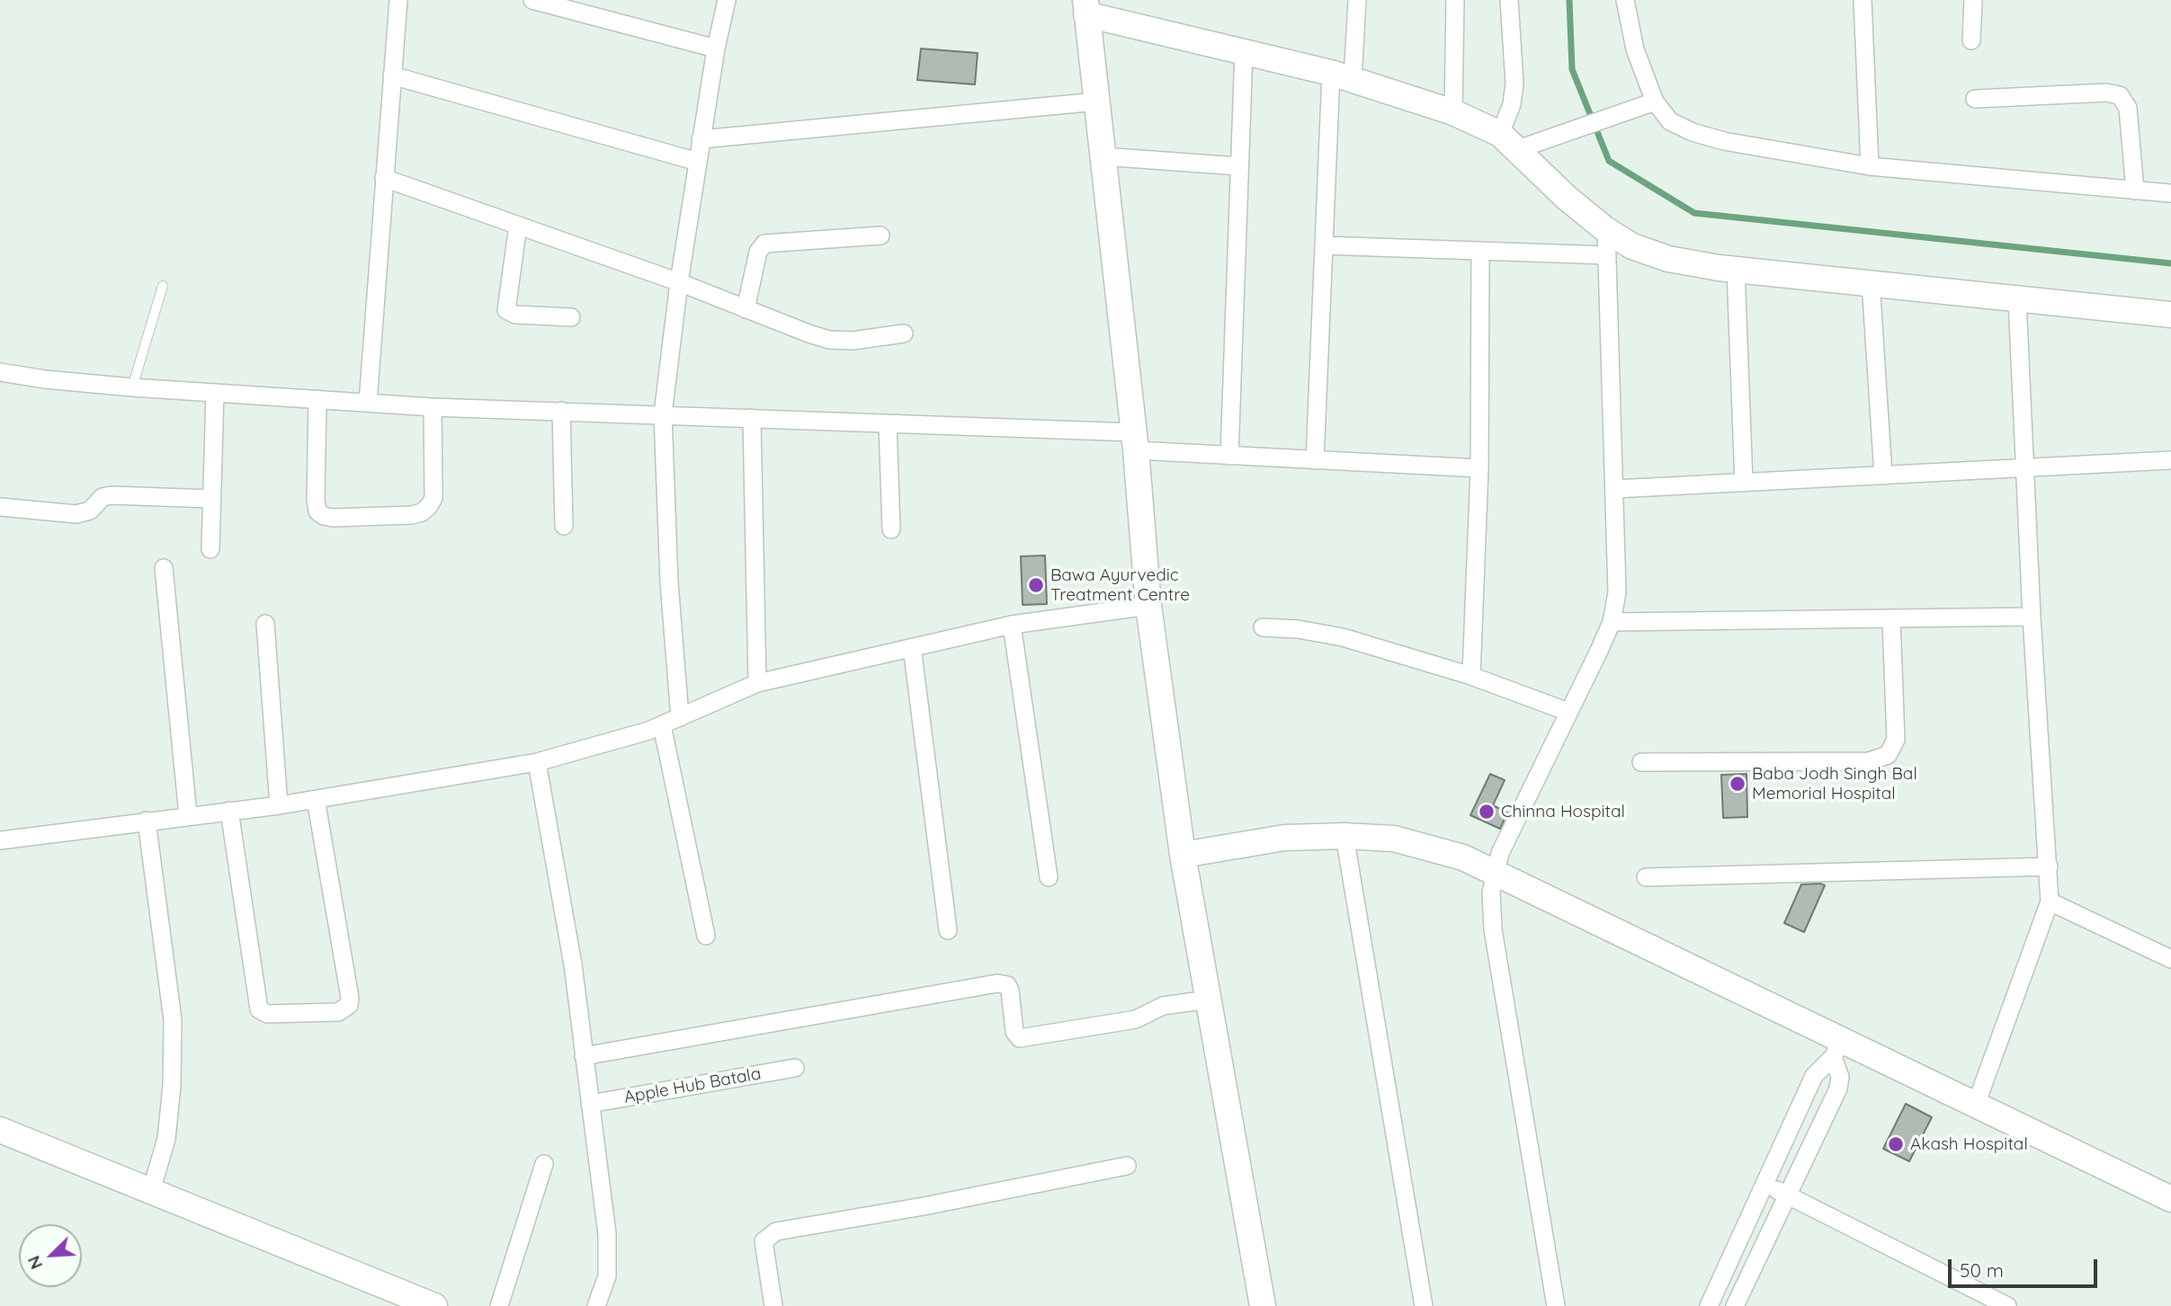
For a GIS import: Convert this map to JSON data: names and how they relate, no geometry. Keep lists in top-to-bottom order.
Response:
{
  "streets": {
    "street": ["Apple Hub Batala"]
  },
  "places": [
    "Bawa Ayurvedic Treatment Centre",
    "Baba Jodh Singh Bal Memorial Hospital",
    "Chinna Hospital",
    "Akash Hospital"
  ],
  "scale_bar": "50 m",
  "north": "bottom left"
}
